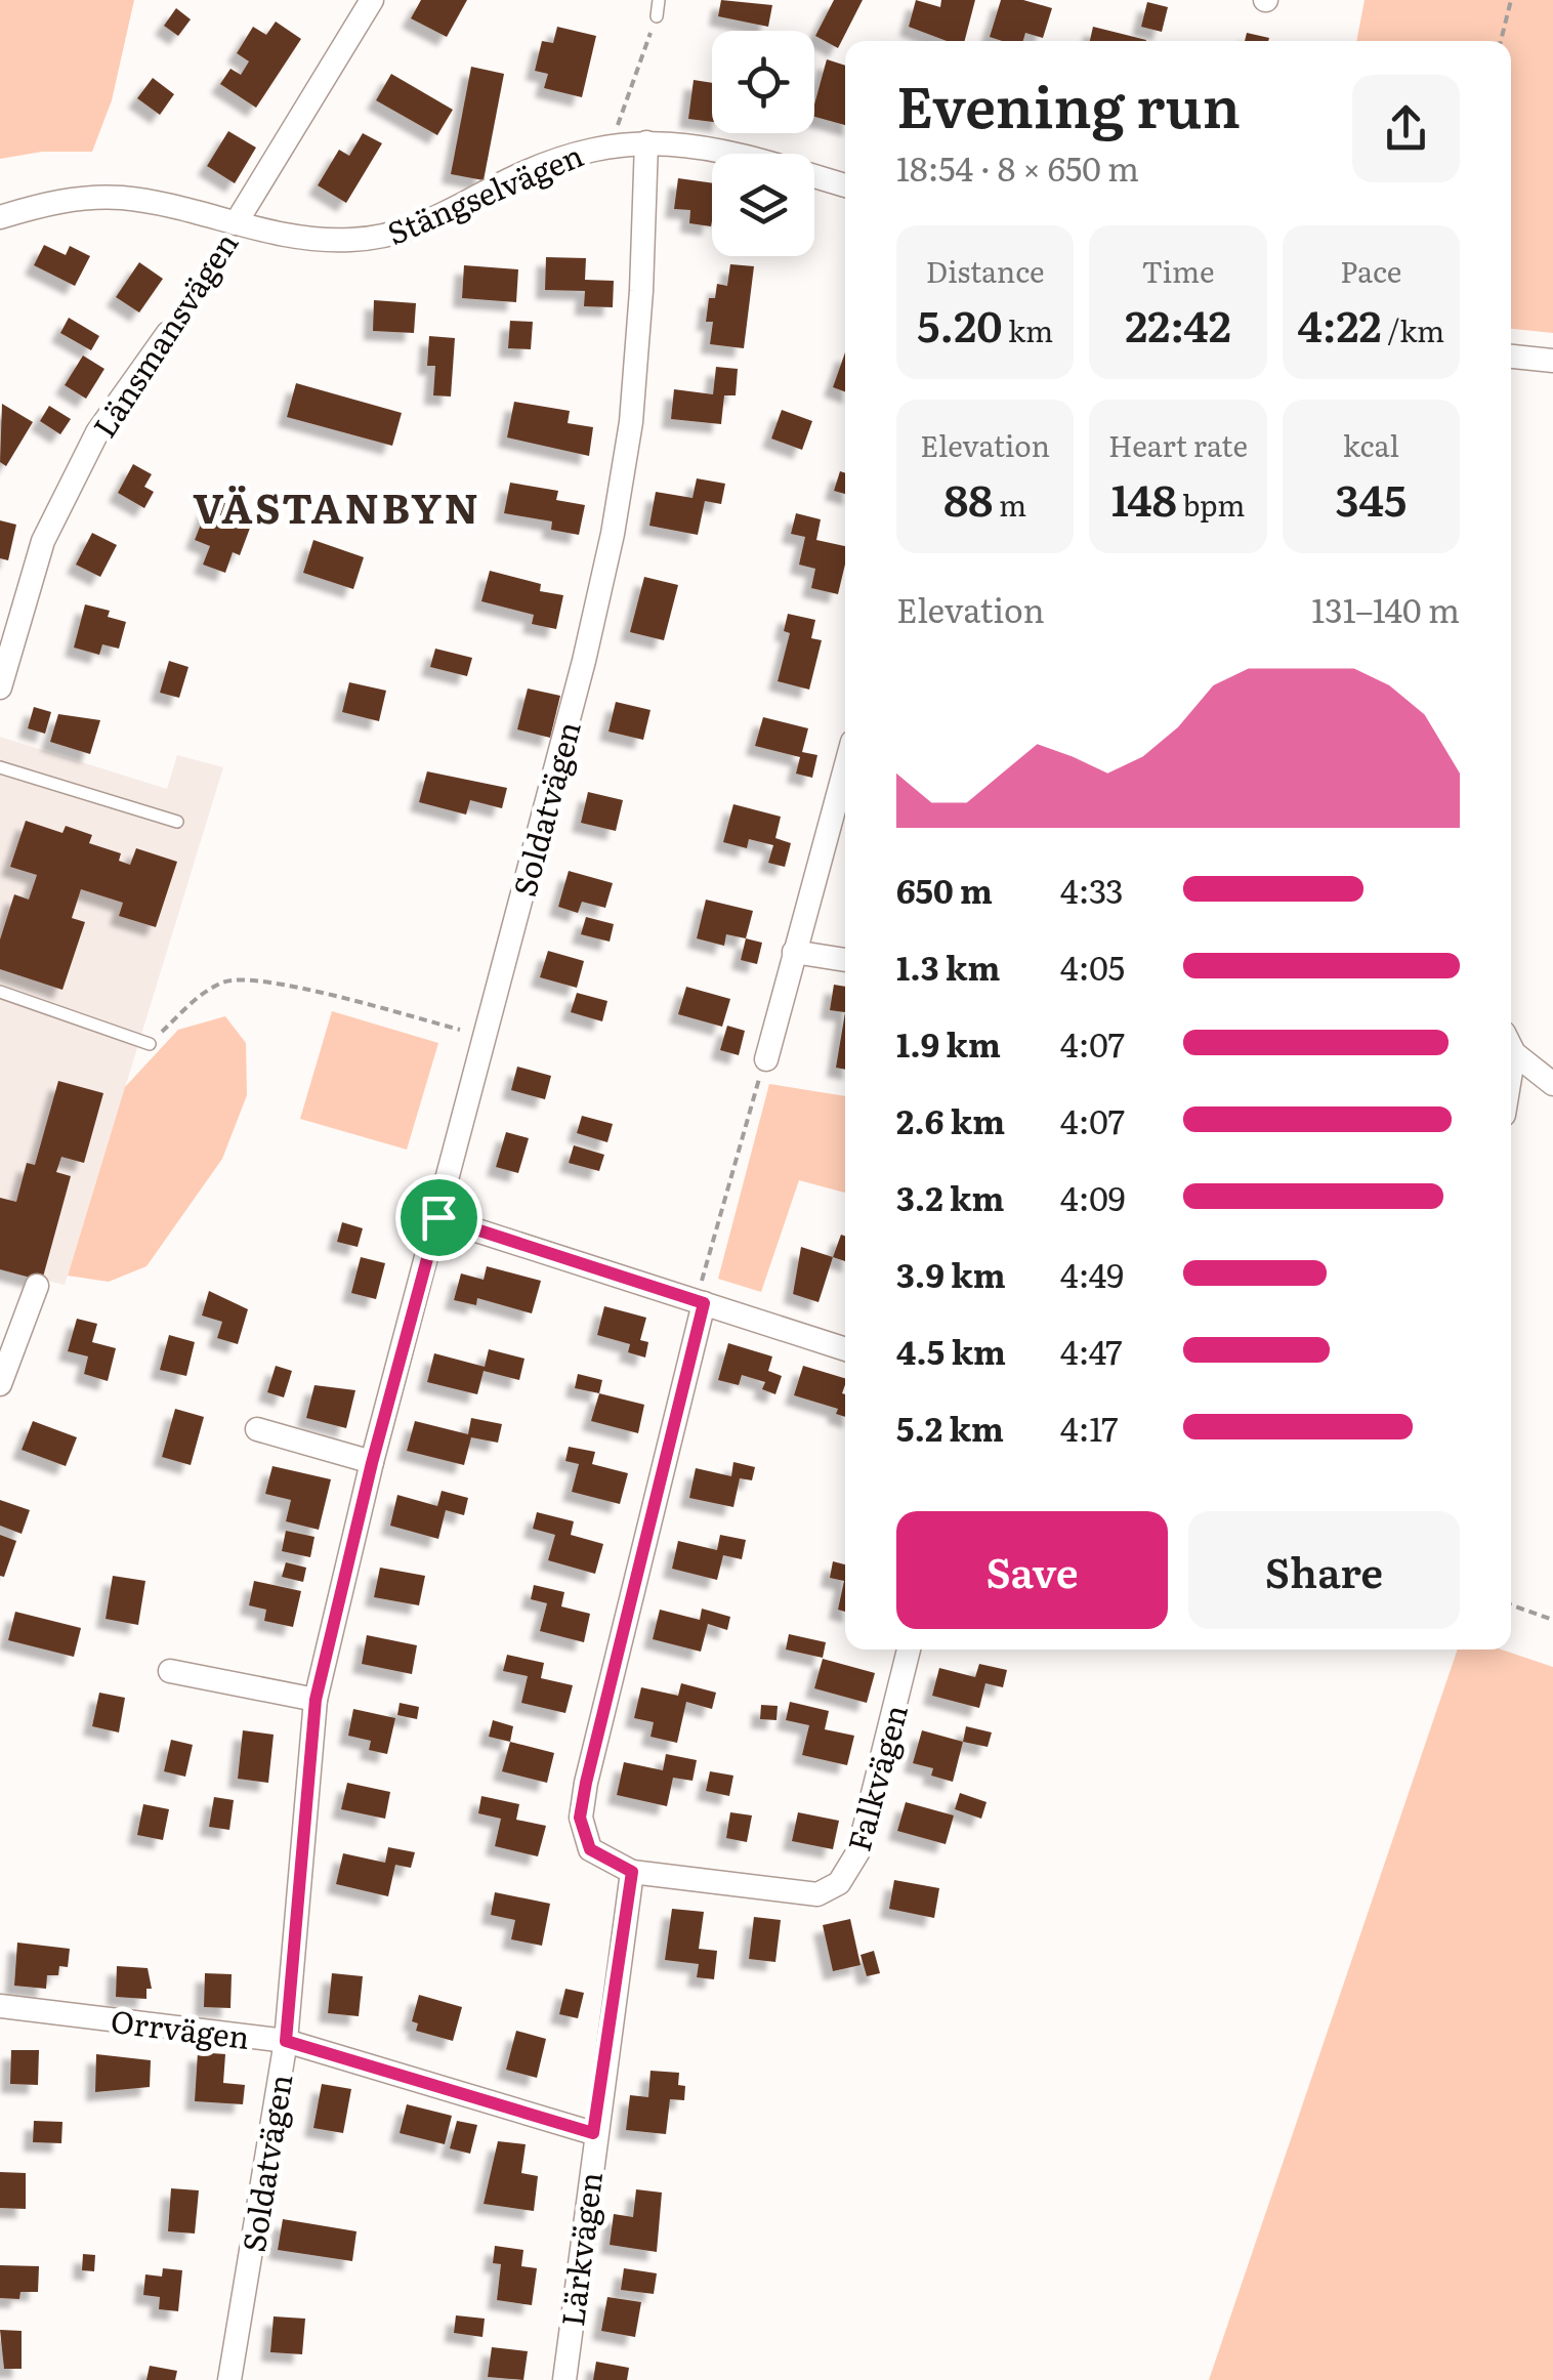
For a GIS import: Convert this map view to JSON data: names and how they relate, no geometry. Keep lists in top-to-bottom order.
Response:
{
  "streets": {
    "street": [
      "Stängselvägen",
      "Länsmansvägen",
      "Soldatvägen",
      "Falkvägen",
      "Orrvägen",
      "Lärkvägen"
    ]
  },
  "crossings": [
    ["Stängselvägen", "Länsmansvägen"],
    ["Stängselvägen", "Soldatvägen"],
    ["Soldatvägen", "Orrvägen"],
    ["Falkvägen", "Lärkvägen"],
    ["Orrvägen", "Lärkvägen"]
  ],
  "districts": ["VÄSTANBYN"],
  "page": {
    "heading": ["Evening run", "18:54 · 8 × 650 m"],
    "stats": [
      ["Distance", "5.20 km"],
      ["Time", "22:42"],
      ["Pace", "4:22 /km"],
      ["Elevation", "88 m"],
      ["Heart rate", "148 bpm"],
      ["kcal", "345"]
    ],
    "chart": ["Elevation", "131–140 m"],
    "list": [
      {
        "name": "650 m",
        "note": "4:33"
      },
      {
        "name": "1.3 km",
        "note": "4:05"
      },
      {
        "name": "1.9 km",
        "note": "4:07"
      },
      {
        "name": "2.6 km",
        "note": "4:07"
      },
      {
        "name": "3.2 km",
        "note": "4:09"
      },
      {
        "name": "3.9 km",
        "note": "4:49"
      },
      {
        "name": "4.5 km",
        "note": "4:47"
      },
      {
        "name": "5.2 km",
        "note": "4:17"
      }
    ],
    "buttons": ["Save", "Share"]
  }
}
